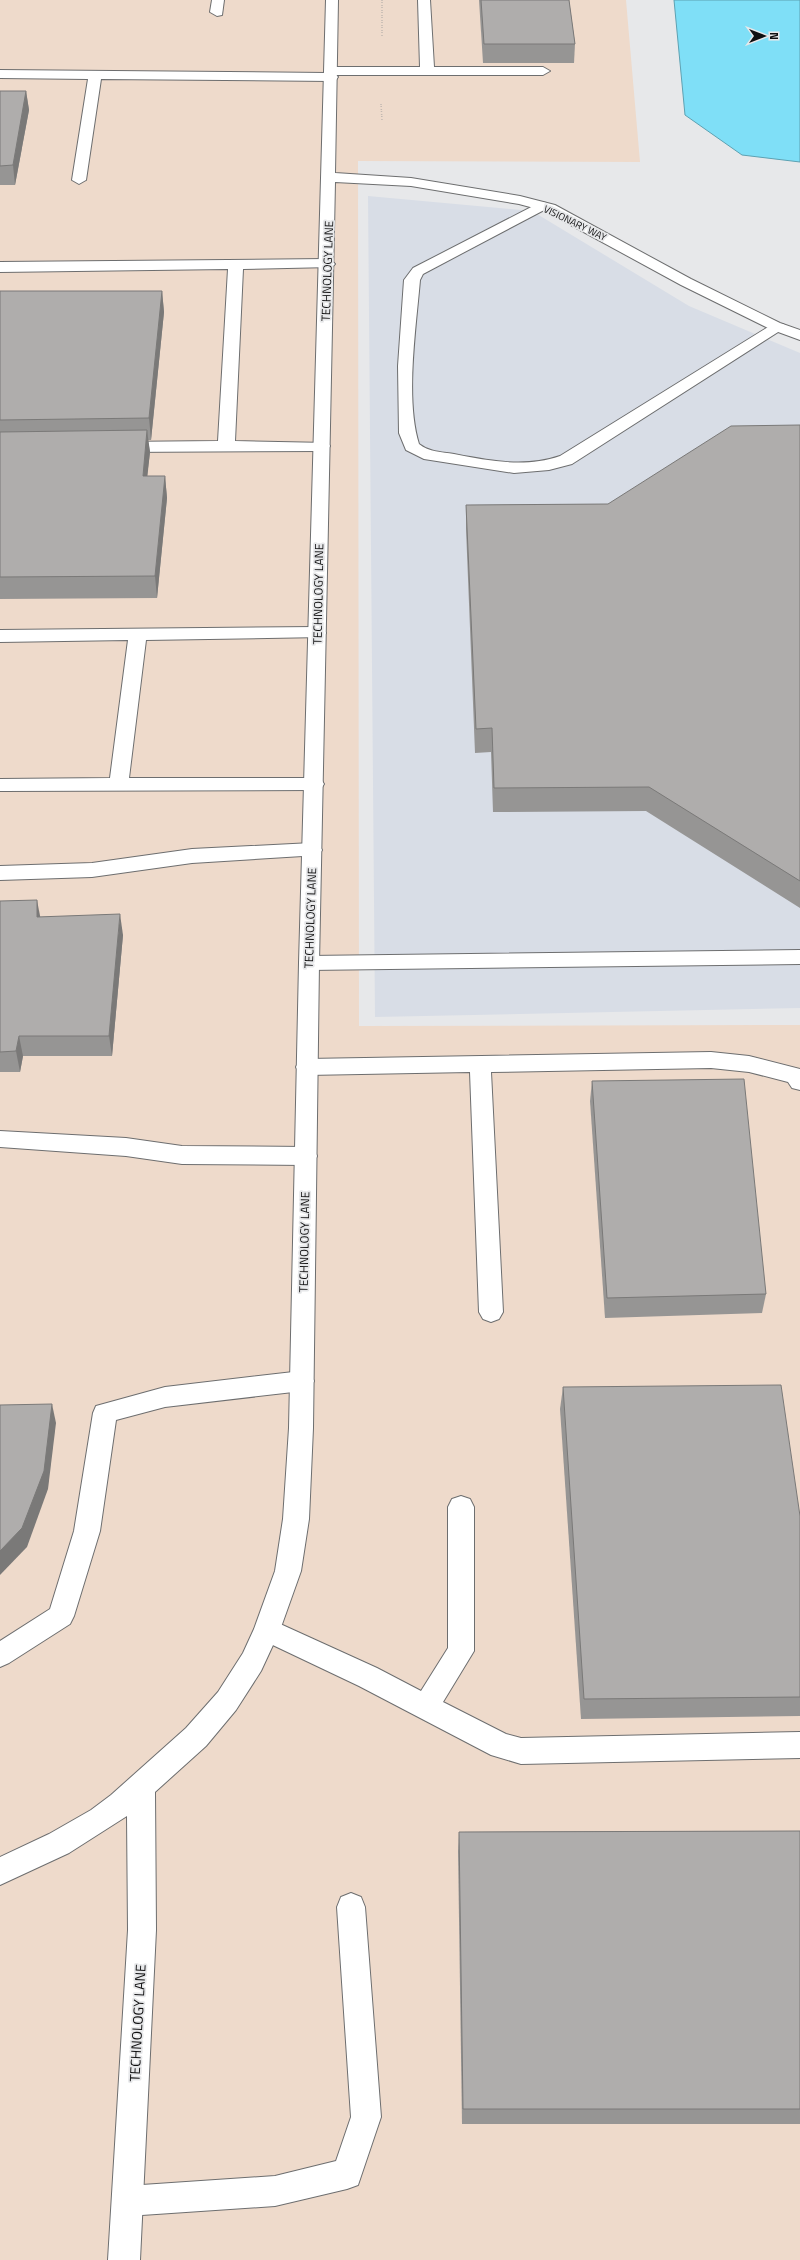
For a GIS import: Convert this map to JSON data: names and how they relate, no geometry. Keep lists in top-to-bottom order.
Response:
{
  "streets": {
    "street": ["VISIONARY WAY", "TECHNOLOGY LANE"]
  },
  "crossings": [
    ["VISIONARY WAY", "TECHNOLOGY LANE"]
  ],
  "north": "right"
}
